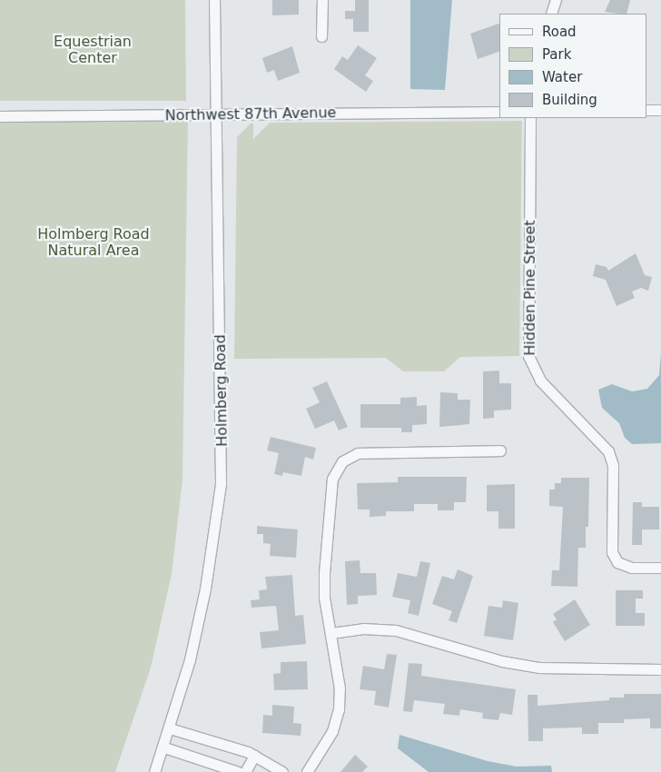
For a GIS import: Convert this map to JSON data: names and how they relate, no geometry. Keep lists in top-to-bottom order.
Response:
{
  "streets": {
    "street": ["Northwest 87th Avenue", "Hidden Pine Street", "Holmberg Road"]
  },
  "crossings": [
    ["Northwest 87th Avenue", "Holmberg Road"]
  ],
  "parks": ["Equestrian Center", "Holmberg Road Natural Area"],
  "legend": [
    "Road",
    "Park",
    "Water",
    "Building"
  ]
}
